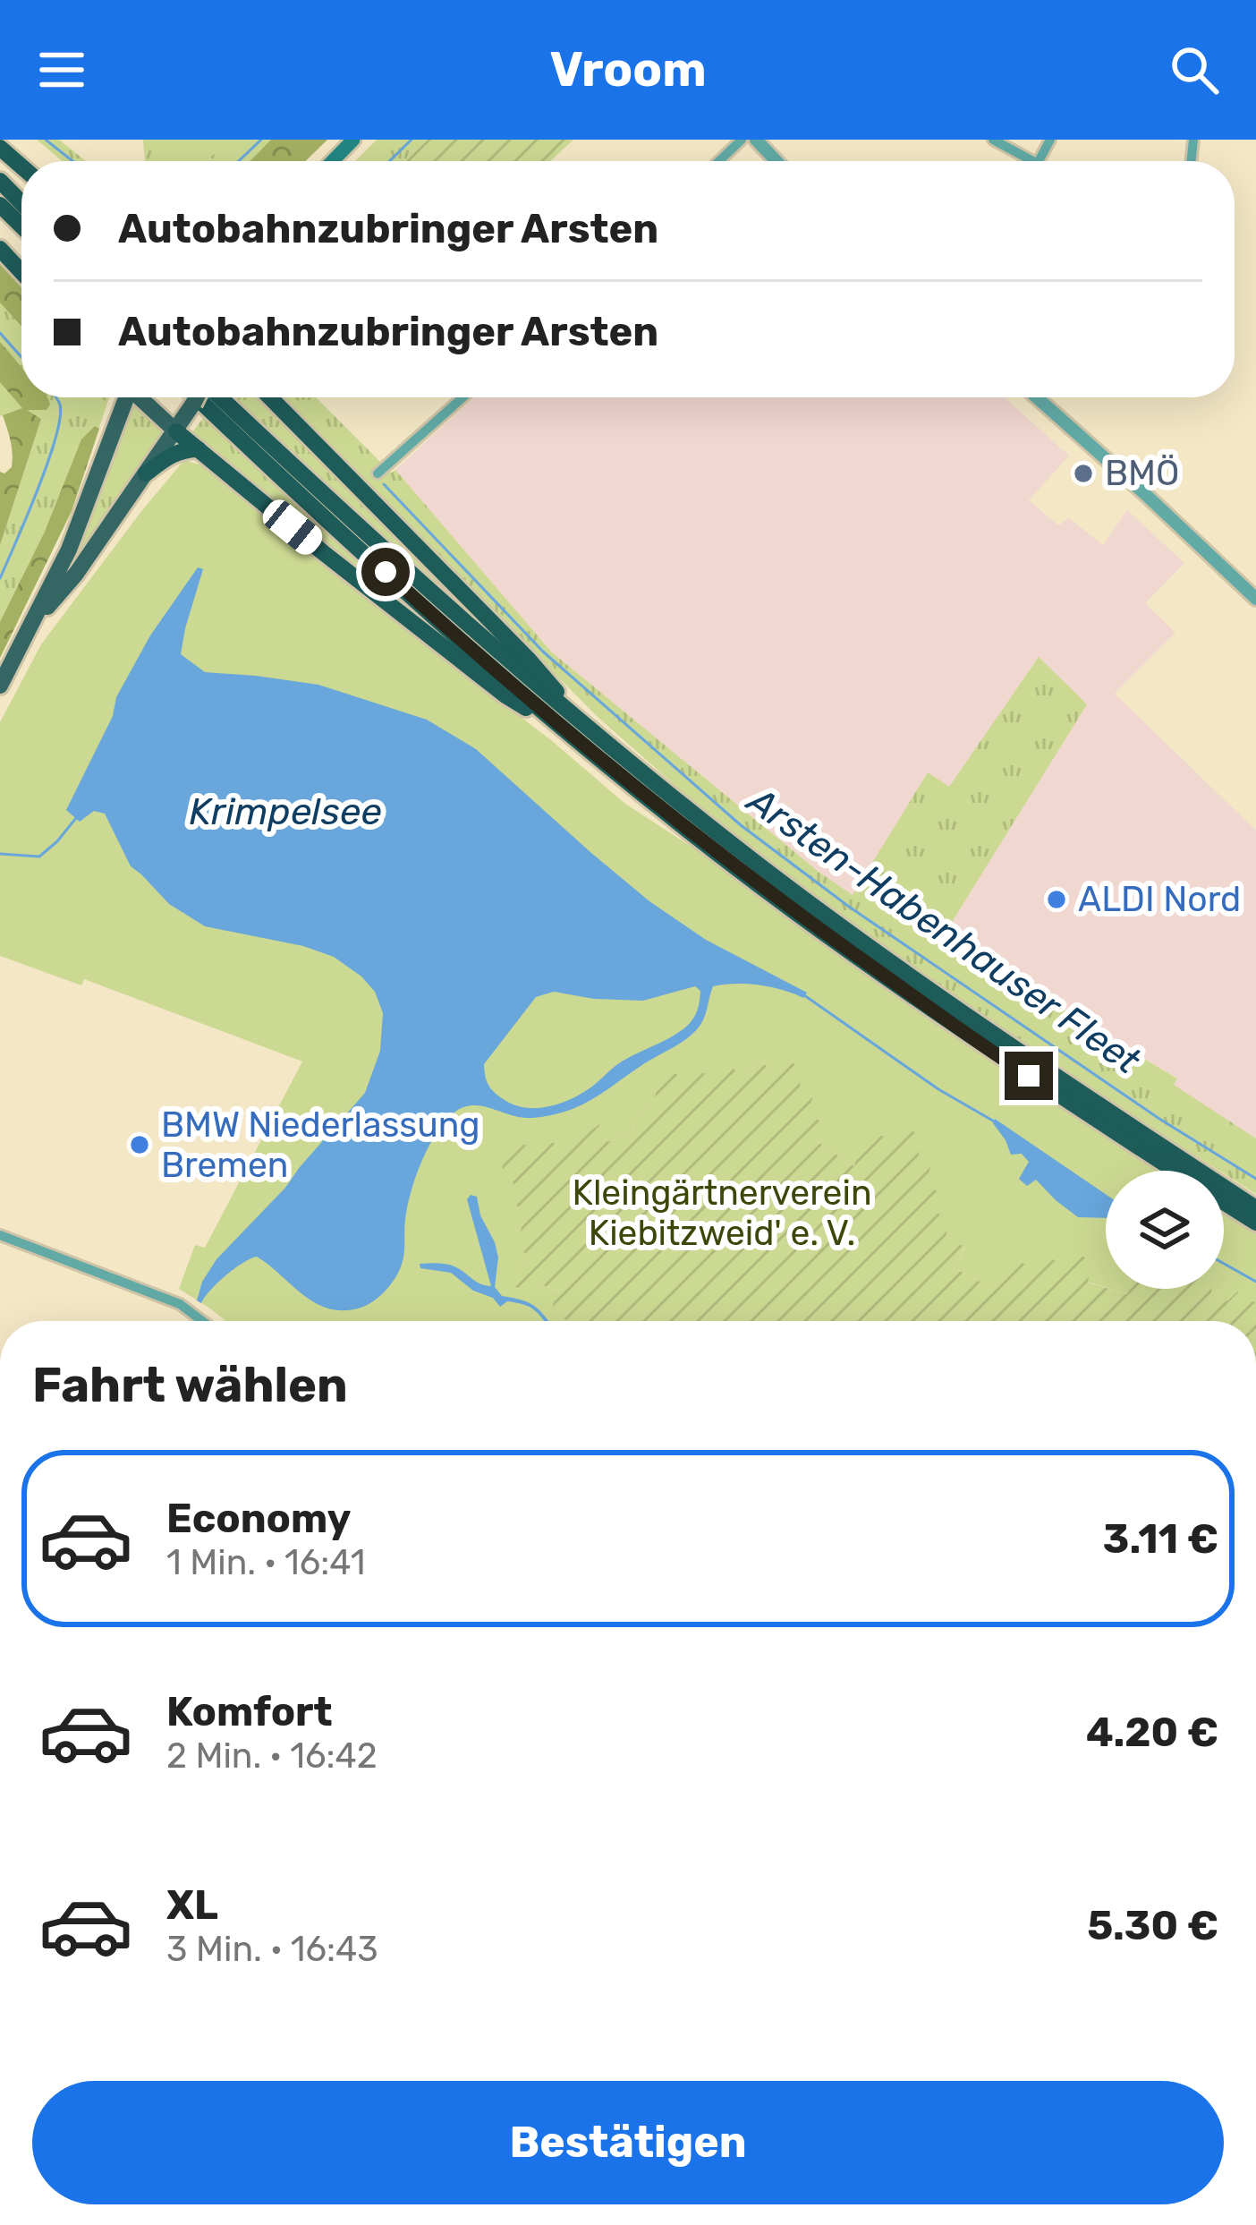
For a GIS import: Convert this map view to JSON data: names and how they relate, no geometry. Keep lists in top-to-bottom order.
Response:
{
  "water": ["Krimpelsee", "Arsten-Habenhauser Fleet"],
  "parks": ["Kleingärtnerverein Kiebitzweid' e. V."],
  "places": ["BMÖ", "ALDI Nord", "BMW Niederlassung Bremen"],
  "page": {
    "header": "Vroom",
    "banner": ["Autobahnzubringer Arsten", "Autobahnzubringer Arsten"],
    "heading": "Fahrt wählen",
    "list": [
      {
        "name": "Economy",
        "note": "1 Min. · 16:41",
        "value": "3.11 €"
      },
      {
        "name": "Komfort",
        "note": "2 Min. · 16:42",
        "value": "4.20 €"
      },
      {
        "name": "XL",
        "note": "3 Min. · 16:43",
        "value": "5.30 €"
      }
    ],
    "buttons": "Bestätigen"
  }
}
